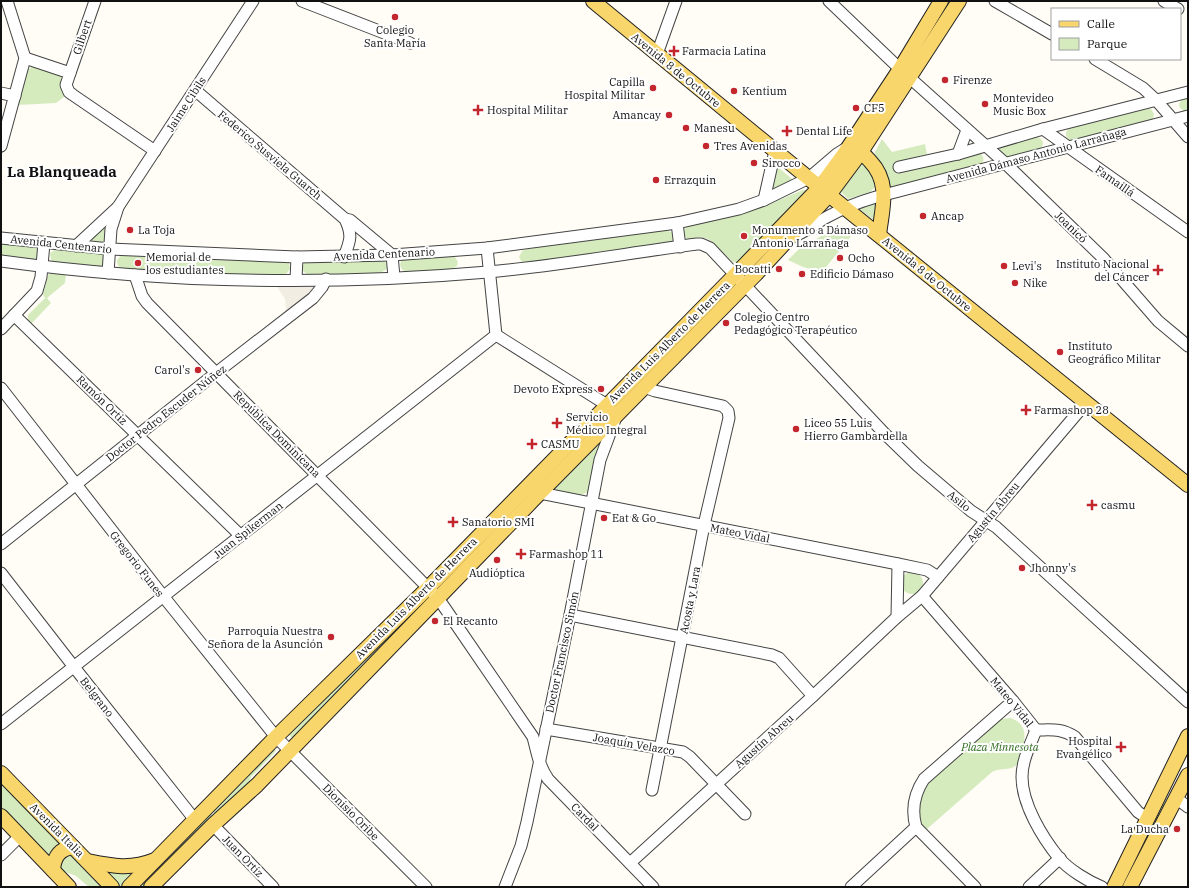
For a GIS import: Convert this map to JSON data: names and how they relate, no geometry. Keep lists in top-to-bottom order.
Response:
{
  "streets": {
    "main road": ["Avenida 8 de Octubre", "Avenida Luis Alberto de Herrera", "Avenida Italia"],
    "street": [
      "Gilbert",
      "Jaime Cibils",
      "Federico Susviela Guarch",
      "Avenida Dámaso Antonio Larrañaga",
      "Famaillá",
      "Joanicó",
      "Avenida Centenario",
      "Ramón Ortiz",
      "Doctor Pedro Escuder Núñez",
      "República Dominicana",
      "Asilo",
      "Agustín Abreu",
      "Juan Spikerman",
      "Mateo Vidal",
      "Gregorio Funes",
      "Acosta y Lara",
      "Doctor Francisco Simón",
      "Belgrano",
      "Joaquín Velazco",
      "Dionisio Oribe",
      "Cardal",
      "Juan Ortiz"
    ]
  },
  "crossings": [
    ["Avenida 8 de Octubre", "Avenida Dámaso Antonio Larrañaga"],
    ["Avenida 8 de Octubre", "Avenida Centenario"],
    ["Avenida 8 de Octubre", "Avenida Luis Alberto de Herrera"],
    ["Avenida 8 de Octubre", "Agustín Abreu"],
    ["Jaime Cibils", "Federico Susviela Guarch"],
    ["Jaime Cibils", "Avenida Centenario"],
    ["Federico Susviela Guarch", "Avenida Centenario"],
    ["Avenida Dámaso Antonio Larrañaga", "Famaillá"],
    ["Avenida Dámaso Antonio Larrañaga", "Joanicó"],
    ["Avenida Dámaso Antonio Larrañaga", "Avenida Luis Alberto de Herrera"],
    ["Joanicó", "Avenida Luis Alberto de Herrera"],
    ["Avenida Centenario", "Avenida Luis Alberto de Herrera"],
    ["Avenida Centenario", "Doctor Pedro Escuder Núñez"],
    ["Avenida Centenario", "República Dominicana"],
    ["Avenida Centenario", "Asilo"],
    ["Avenida Luis Alberto de Herrera", "República Dominicana"],
    ["Avenida Luis Alberto de Herrera", "Asilo"],
    ["Avenida Luis Alberto de Herrera", "Mateo Vidal"],
    ["Avenida Luis Alberto de Herrera", "Gregorio Funes"],
    ["Avenida Luis Alberto de Herrera", "Acosta y Lara"],
    ["Avenida Luis Alberto de Herrera", "Doctor Francisco Simón"],
    ["Avenida Luis Alberto de Herrera", "Belgrano"],
    ["Avenida Luis Alberto de Herrera", "Dionisio Oribe"],
    ["Avenida Luis Alberto de Herrera", "Cardal"],
    ["Avenida Luis Alberto de Herrera", "Juan Ortiz"],
    ["Ramón Ortiz", "Doctor Pedro Escuder Núñez"],
    ["Ramón Ortiz", "Juan Spikerman"],
    ["Doctor Pedro Escuder Núñez", "República Dominicana"],
    ["Doctor Pedro Escuder Núñez", "Gregorio Funes"],
    ["República Dominicana", "Juan Spikerman"],
    ["República Dominicana", "Cardal"],
    ["Asilo", "Agustín Abreu"],
    ["Agustín Abreu", "Mateo Vidal"],
    ["Agustín Abreu", "Joaquín Velazco"],
    ["Agustín Abreu", "Cardal"],
    ["Juan Spikerman", "Gregorio Funes"],
    ["Juan Spikerman", "Belgrano"],
    ["Mateo Vidal", "Acosta y Lara"],
    ["Mateo Vidal", "Doctor Francisco Simón"],
    ["Gregorio Funes", "Dionisio Oribe"],
    ["Acosta y Lara", "Joaquín Velazco"],
    ["Doctor Francisco Simón", "Joaquín Velazco"],
    ["Doctor Francisco Simón", "Cardal"]
  ],
  "districts": ["La Blanqueada"],
  "parks": ["Plaza Minnesota"],
  "places": {
    "other": [
      "Colegio Santa María",
      "Firenze",
      "Capilla Hospital Militar",
      "Kentium",
      "Montevideo Music Box",
      "CF5",
      "Amancay",
      "Manesu",
      "Tres Avenidas",
      "Sirocco",
      "Errazquin",
      "Ancap",
      "La Toja",
      "Monumento a Dámaso Antonio Larrañaga",
      "Ocho",
      "Memorial de los estudiantes",
      "Levi's",
      "Bocatti",
      "Edificio Dámaso",
      "Nike",
      "Colegio Centro Pedagógico Terapéutico",
      "Instituto Geográfico Militar",
      "Carol's",
      "Devoto Express",
      "Liceo 55 Luis Hierro Gambardella",
      "Eat & Go",
      "Audióptica",
      "Jhonny's",
      "El Recanto",
      "Parroquia Nuestra Señora de la Asunción",
      "La Ducha"
    ],
    "health": [
      "Farmacia Latina",
      "Hospital Militar",
      "Dental Life",
      "Instituto Nacional del Cáncer",
      "Farmashop 28",
      "Servicio Médico Integral",
      "CASMU",
      "casmu",
      "Sanatorio SMI",
      "Farmashop 11",
      "Hospital Evangélico"
    ]
  },
  "legend": ["Calle", "Parque"]
}
